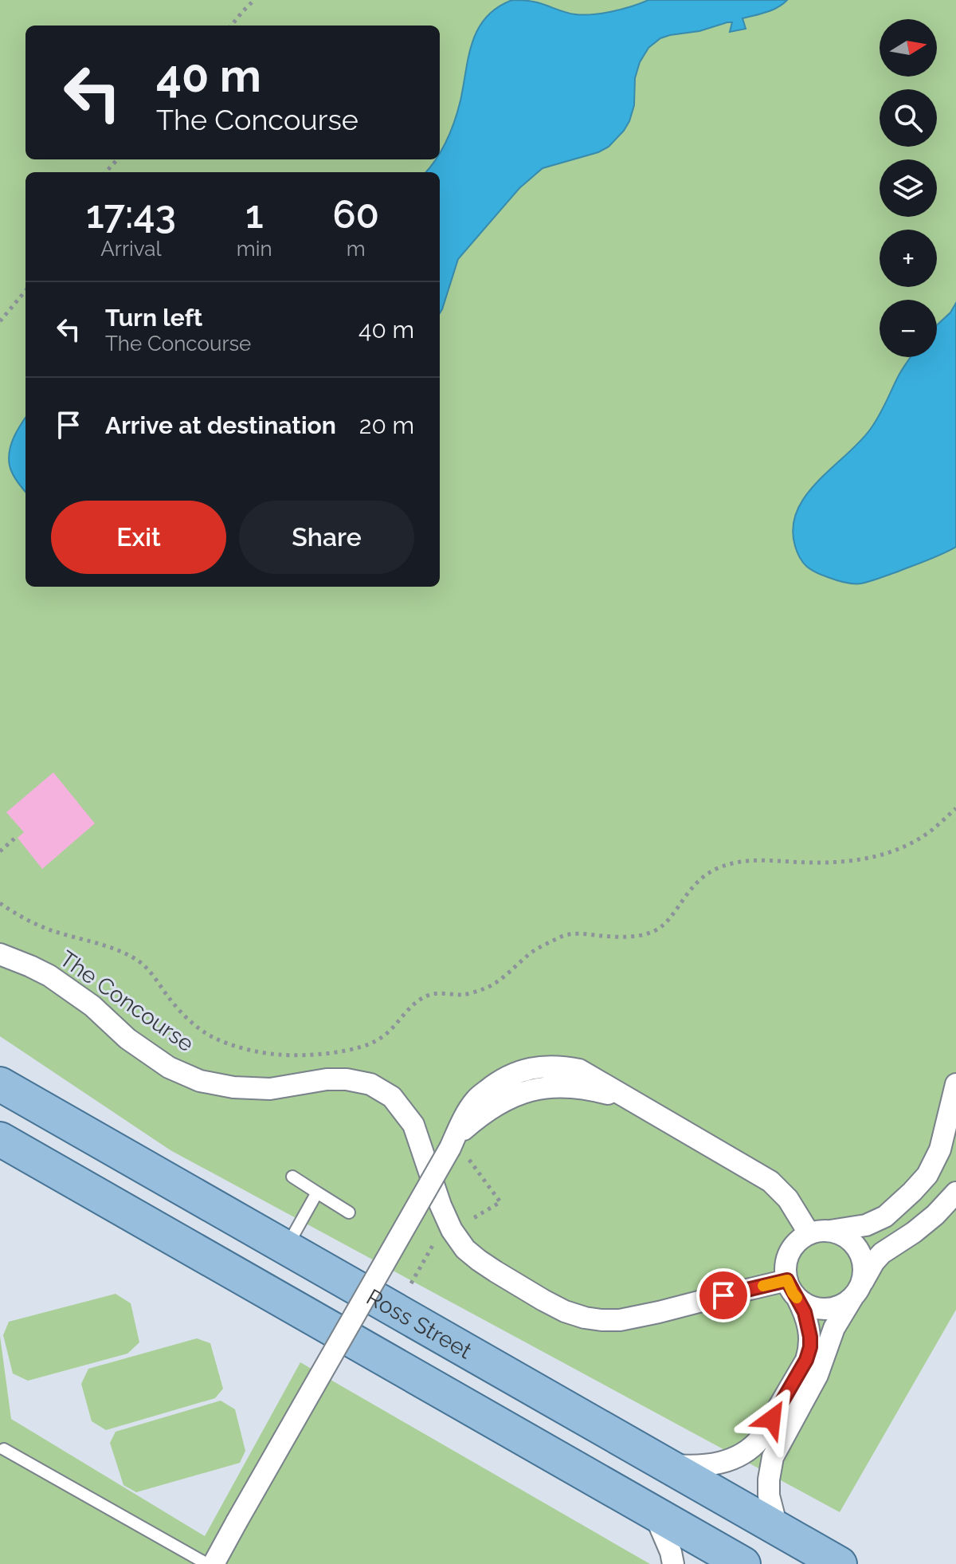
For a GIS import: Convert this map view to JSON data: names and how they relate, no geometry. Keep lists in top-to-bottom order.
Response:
{
  "streets": {
    "main road": ["Ross Street"],
    "street": ["The Concourse"]
  },
  "north": "right",
  "page": {
    "map_buttons": ["+", "−"],
    "turn": ["40 m", "The Concourse"],
    "eta": [
      "17:43",
      "Arrival",
      "1",
      "min",
      "60",
      "m"
    ],
    "list": [
      {
        "name": "Turn left",
        "note": "The Concourse",
        "value": "40 m"
      },
      {
        "name": "Arrive at destination",
        "value": "20 m"
      }
    ],
    "buttons": ["Exit", "Share"]
  }
}
